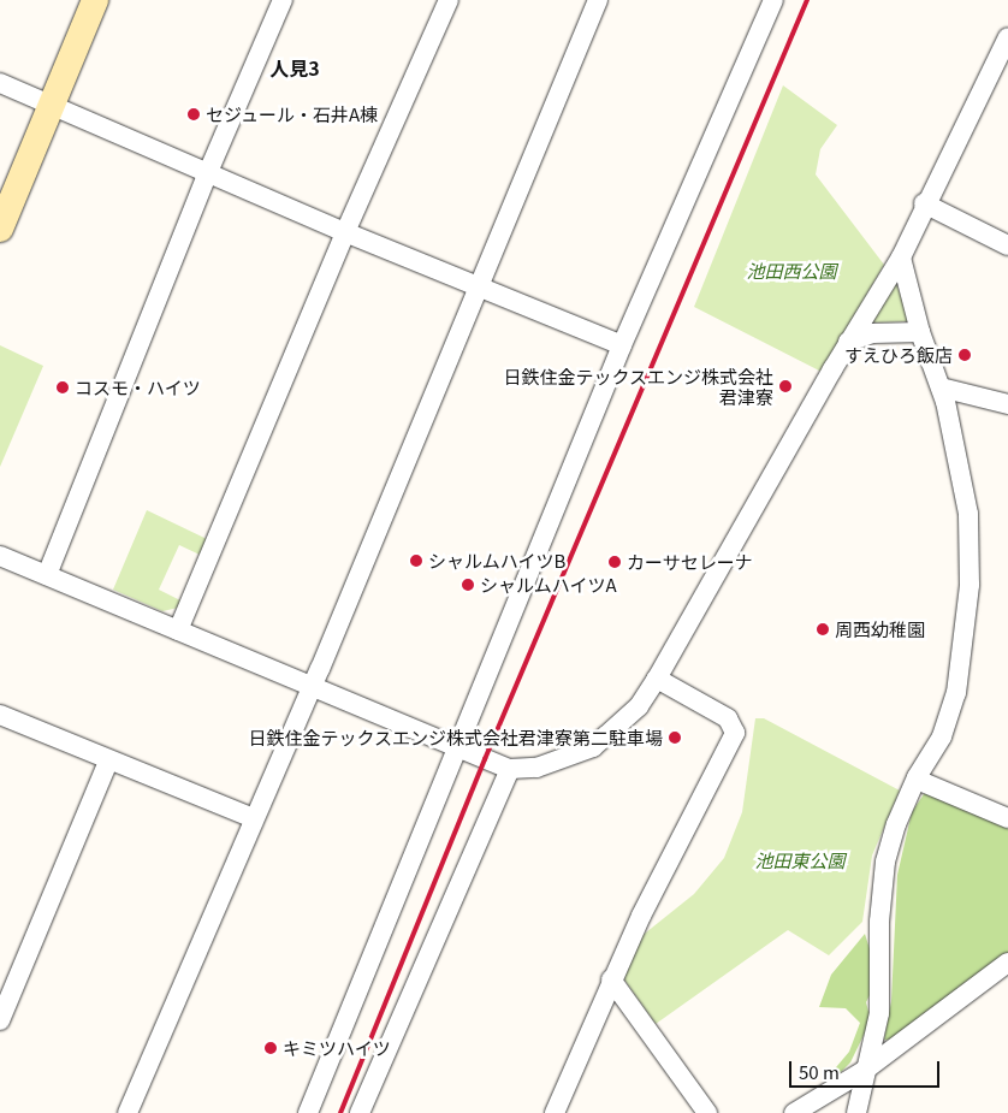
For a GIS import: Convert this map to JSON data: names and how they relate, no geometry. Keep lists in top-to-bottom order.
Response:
{
  "districts": ["人見3"],
  "parks": ["池田西公園", "池田東公園"],
  "places": [
    "セジュール・石井A棟",
    "すえひろ飯店",
    "日鉄住金テックスエンジ株式会社 君津寮",
    "コスモ・ハイツ",
    "シャルムハイツB",
    "カーサセレーナ",
    "シャルムハイツA",
    "周西幼稚園",
    "日鉄住金テックスエンジ株式会社君津寮第二駐車場",
    "キミツハイツ"
  ],
  "scale_bar": "50 m"
}
